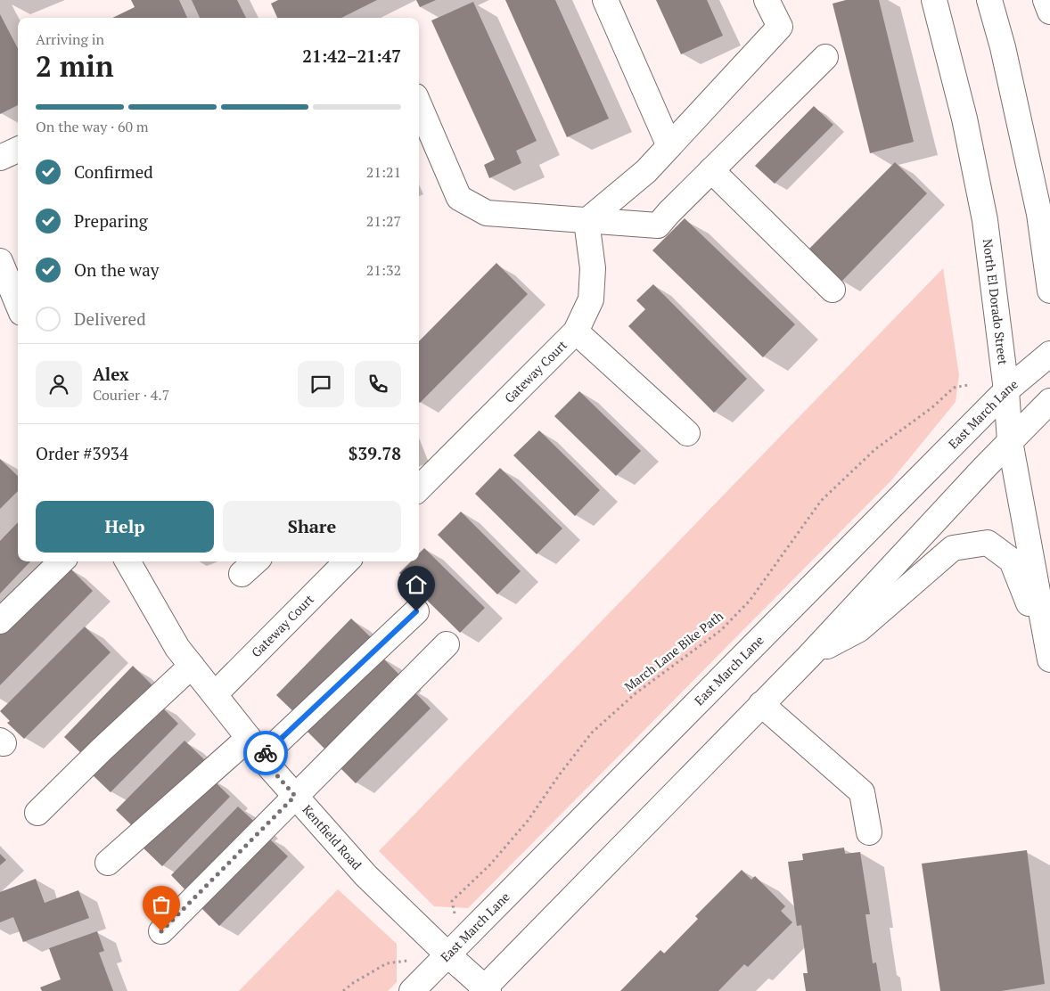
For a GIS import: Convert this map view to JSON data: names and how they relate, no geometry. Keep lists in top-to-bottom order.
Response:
{
  "streets": {
    "main road": [
      "North El Dorado Street",
      "Gateway Court",
      "East March Lane",
      "Kentfield Road"
    ],
    "path": ["March Lane Bike Path"]
  },
  "crossings": [
    ["North El Dorado Street", "East March Lane"],
    ["Gateway Court", "Kentfield Road"],
    ["East March Lane", "Kentfield Road"]
  ],
  "page": {
    "heading": ["2 min", "Arriving in", "21:42–21:47"],
    "panel": [
      "Alex",
      "Courier · 4.7",
      "Order #3934",
      "$39.78"
    ],
    "bar": "On the way · 60 m",
    "list": [
      ["Confirmed", "21:21"],
      ["Preparing", "21:27"],
      ["On the way", "21:32"],
      "Delivered"
    ],
    "buttons": ["Help", "Share"]
  }
}
